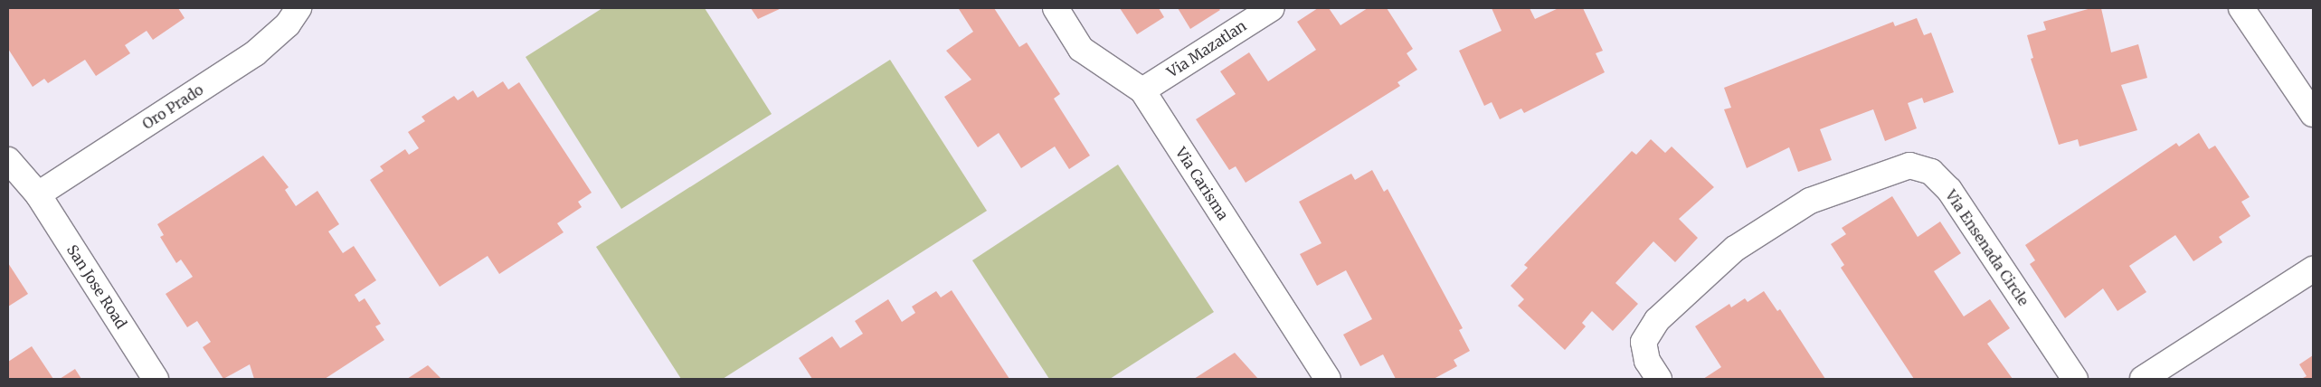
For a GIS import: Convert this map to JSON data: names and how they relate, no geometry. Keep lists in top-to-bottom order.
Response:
{
  "streets": {
    "street": [
      "Via Mazatlan",
      "Oro Prado",
      "Via Carisma",
      "Via Ensenada Circle",
      "San Jose Road"
    ]
  },
  "crossings": [
    ["Via Mazatlan", "Via Carisma"],
    ["Oro Prado", "San Jose Road"]
  ]
}
